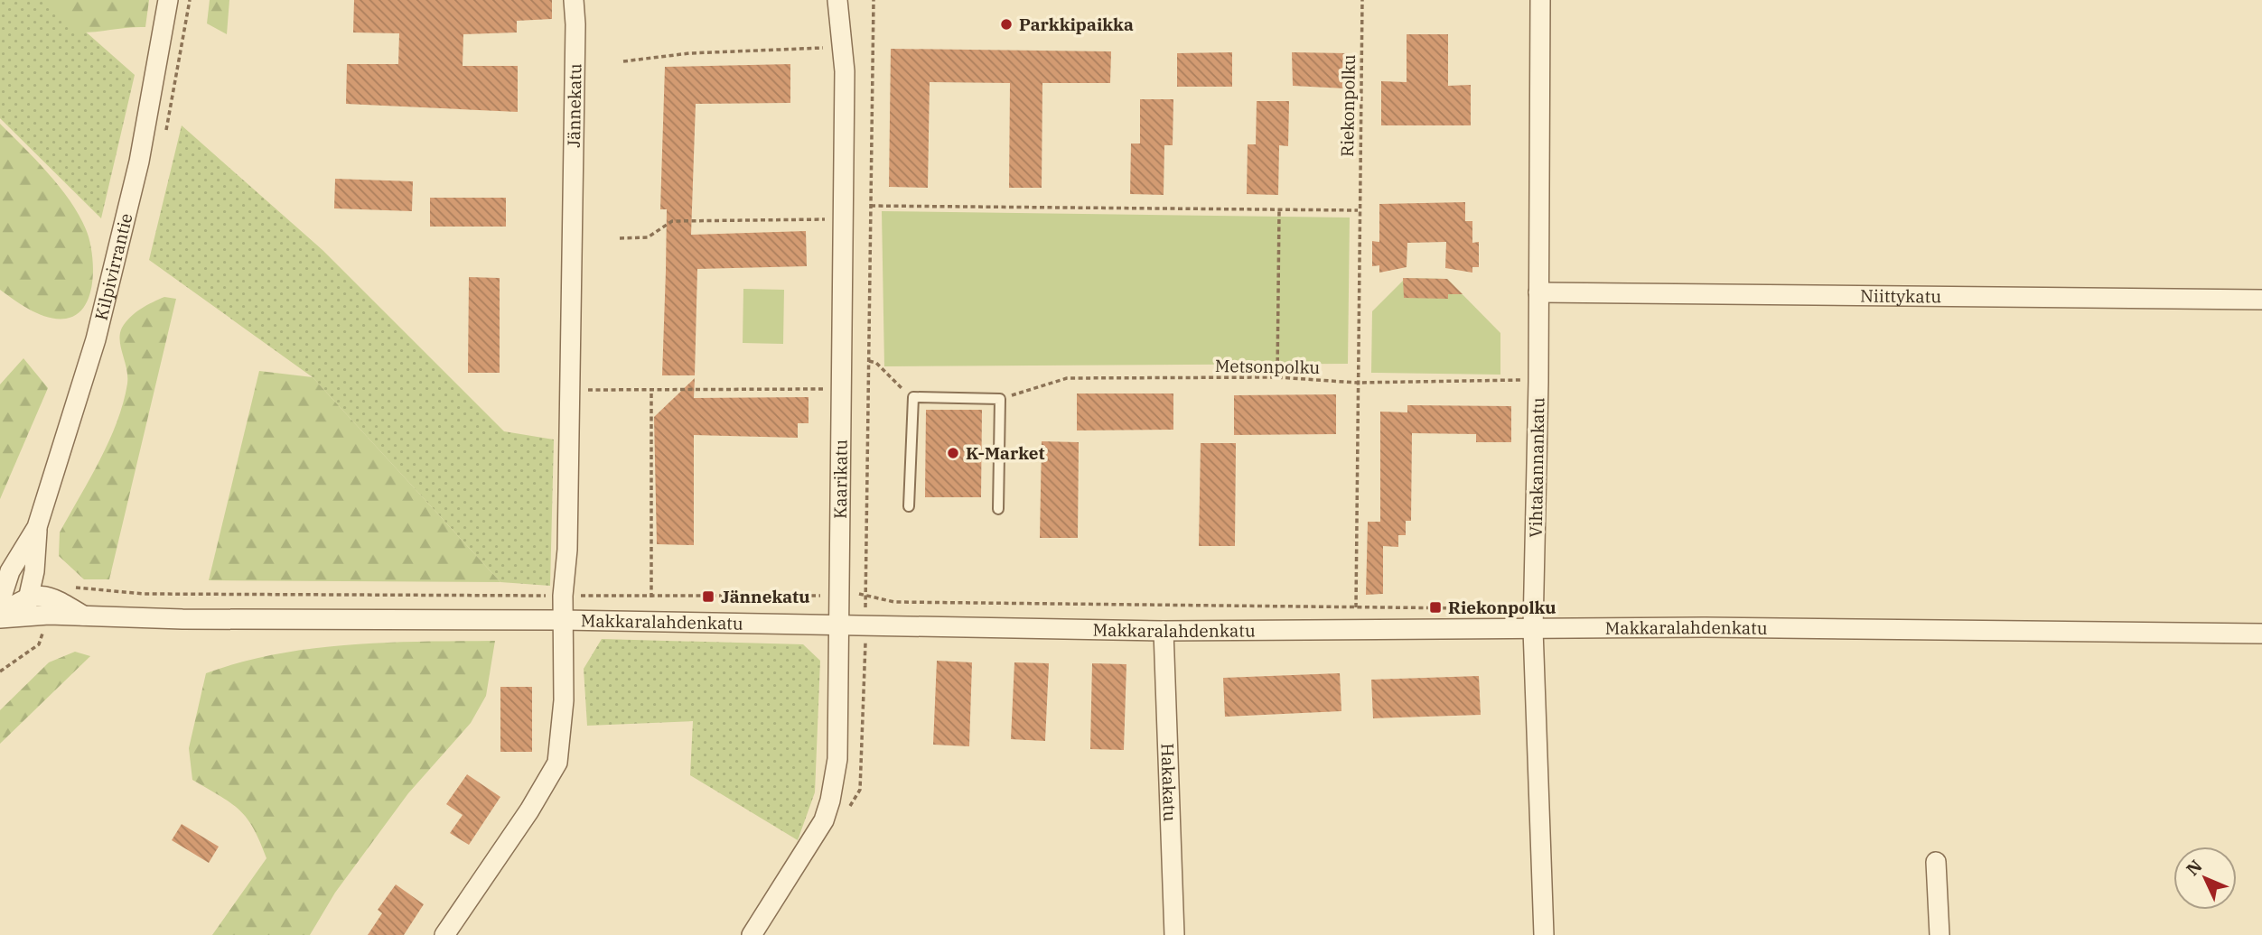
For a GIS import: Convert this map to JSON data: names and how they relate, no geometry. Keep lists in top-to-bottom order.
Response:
{
  "streets": {
    "street": [
      "Jännekatu",
      "Kilpivirrantie",
      "Niittykatu",
      "Vihtakannankatu",
      "Kaarikatu",
      "Makkaralahdenkatu",
      "Hakakatu"
    ],
    "path": ["Riekonpolku", "Metsonpolku"]
  },
  "crossings": [
    ["Jännekatu", "Makkaralahdenkatu"],
    ["Riekonpolku", "Metsonpolku"],
    ["Riekonpolku", "Makkaralahdenkatu"],
    ["Kilpivirrantie", "Makkaralahdenkatu"],
    ["Niittykatu", "Vihtakannankatu"],
    ["Metsonpolku", "Vihtakannankatu"],
    ["Vihtakannankatu", "Makkaralahdenkatu"],
    ["Kaarikatu", "Makkaralahdenkatu"],
    ["Makkaralahdenkatu", "Hakakatu"]
  ],
  "places": {
    "other": ["Parkkipaikka", "K-Market"],
    "transit": ["Jännekatu", "Riekonpolku"]
  },
  "north": "top left"
}
